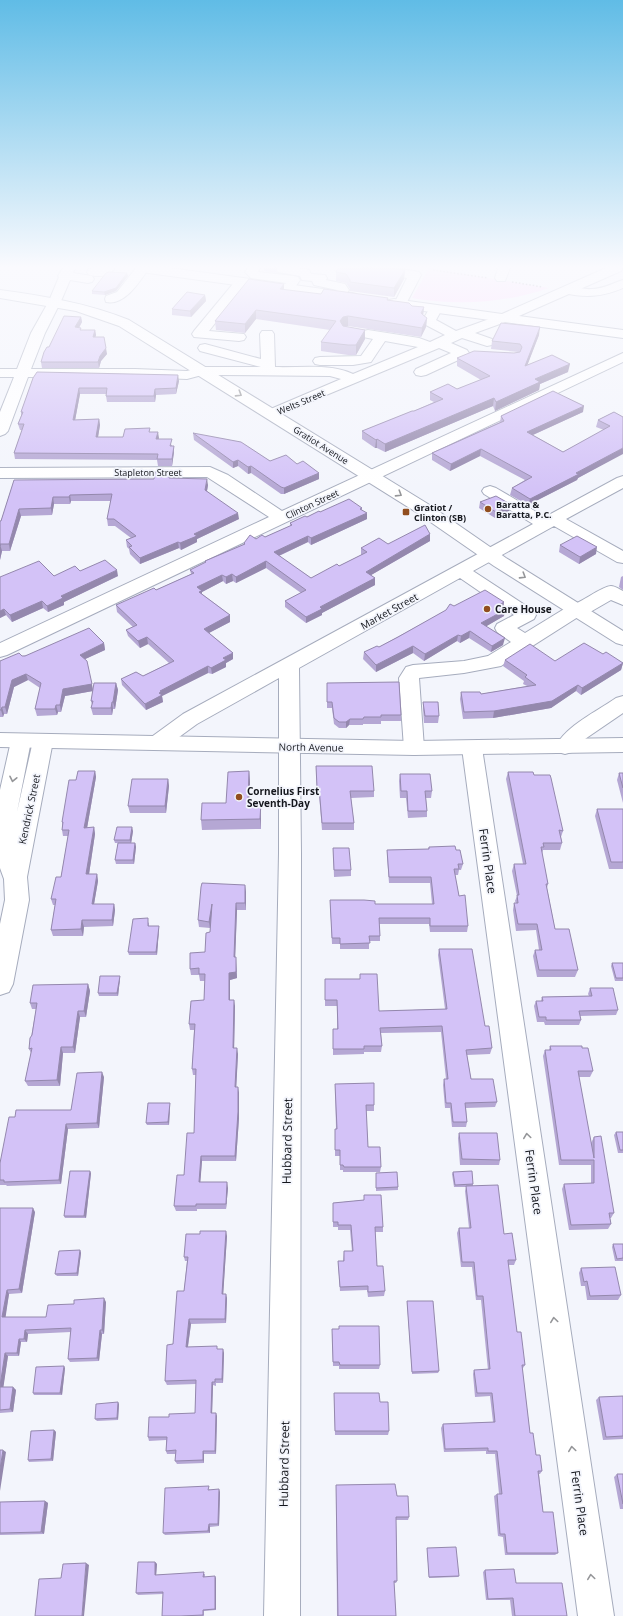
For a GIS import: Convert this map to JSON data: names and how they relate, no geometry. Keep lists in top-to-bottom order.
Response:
{
  "streets": {
    "street": [
      "Welts Street",
      "Gratiot Avenue",
      "Stapleton Street",
      "Clinton Street",
      "Market Street",
      "North Avenue",
      "Kendrick Street",
      "Ferrin Place",
      "Hubbard Street"
    ]
  },
  "crossings": [
    ["Welts Street", "Gratiot Avenue"],
    ["Gratiot Avenue", "Clinton Street"],
    ["Gratiot Avenue", "Market Street"],
    ["Stapleton Street", "Clinton Street"],
    ["Market Street", "North Avenue"],
    ["Market Street", "Hubbard Street"],
    ["North Avenue", "Kendrick Street"],
    ["North Avenue", "Ferrin Place"],
    ["North Avenue", "Hubbard Street"]
  ],
  "one_way": ["Ferrin Place"],
  "places": {
    "other": ["Baratta & Baratta, P.C.", "Care House", "Cornelius First Seventh-Day"],
    "transit": ["Gratiot / Clinton (SB)"]
  }
}
